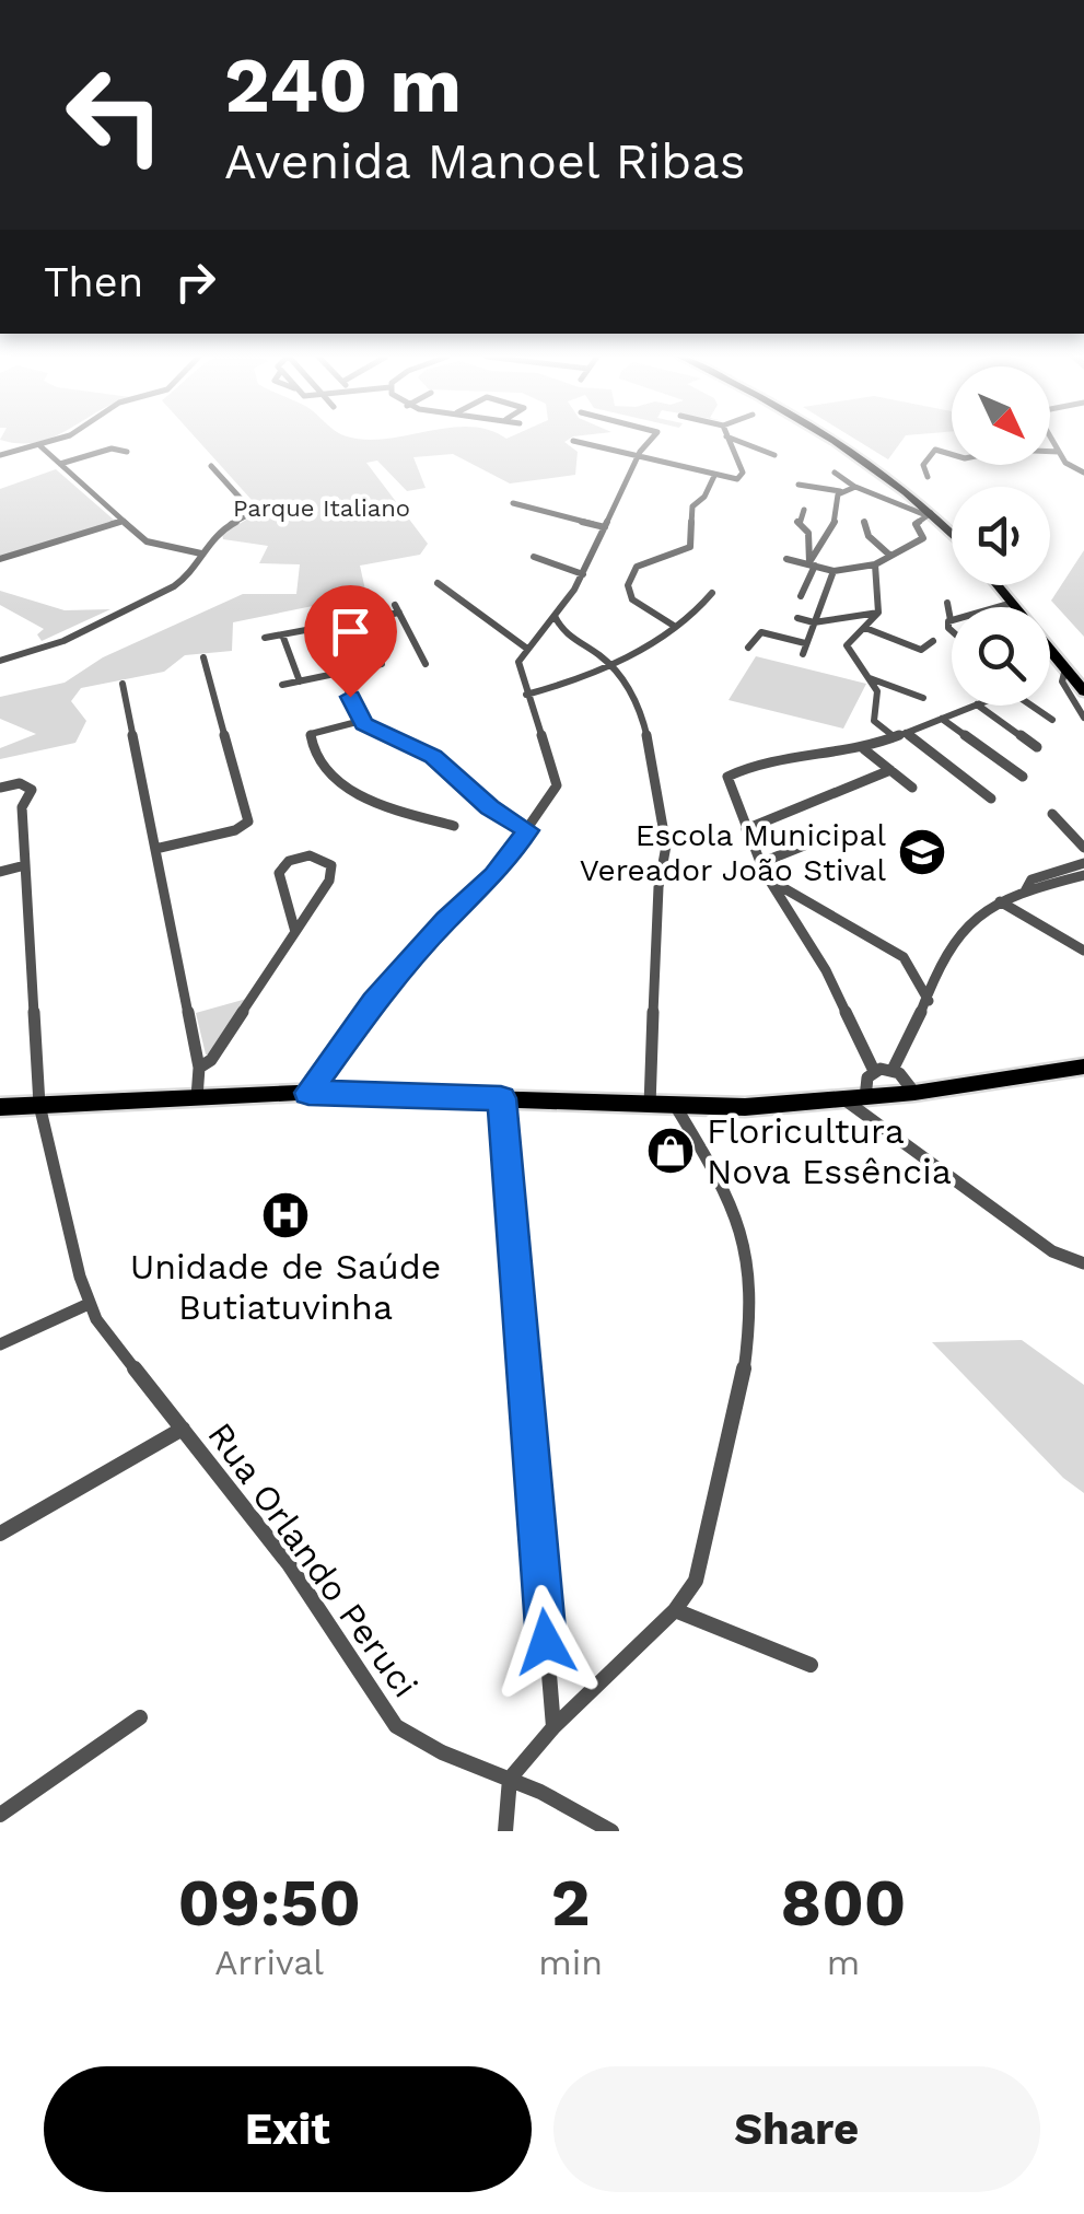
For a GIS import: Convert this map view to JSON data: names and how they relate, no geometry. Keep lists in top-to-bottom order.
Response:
{
  "streets": {
    "street": ["Rua Orlando Peruci"]
  },
  "parks": ["Parque Italiano"],
  "places": {
    "school or university": ["Escola Municipal Vereador João Stival"],
    "shop": ["Floricultura Nova Essência"],
    "hospital": ["Unidade de Saúde Butiatuvinha"]
  },
  "north": "bottom right",
  "page": {
    "turn": ["240 m", "Avenida Manoel Ribas"],
    "then": "Then",
    "eta": [
      "09:50",
      "Arrival",
      "2",
      "min",
      "800",
      "m"
    ],
    "buttons": ["Exit", "Share"]
  }
}
